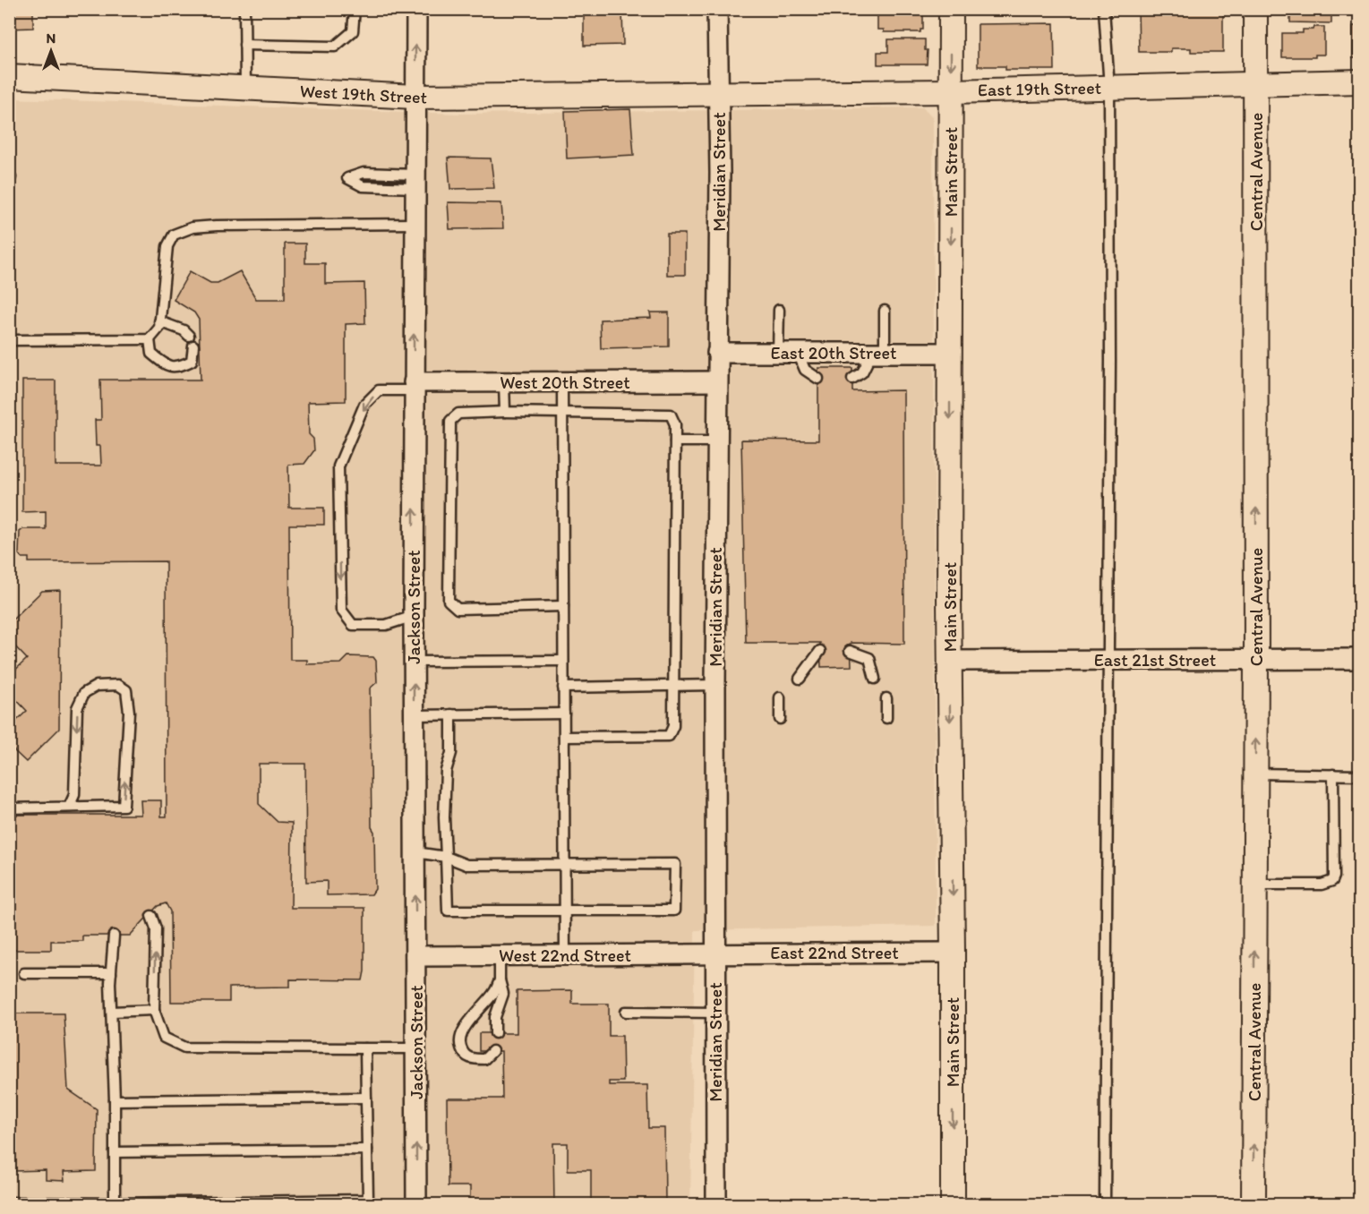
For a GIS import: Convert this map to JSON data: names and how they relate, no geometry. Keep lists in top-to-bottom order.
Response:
{
  "streets": {
    "street": [
      "East 19th Street",
      "West 19th Street",
      "Meridian Street",
      "Main Street",
      "Central Avenue",
      "East 20th Street",
      "West 20th Street",
      "Jackson Street",
      "East 21st Street",
      "East 22nd Street",
      "West 22nd Street"
    ]
  },
  "crossings": [
    ["East 19th Street", "West 19th Street"],
    ["East 19th Street", "Meridian Street"],
    ["East 19th Street", "Main Street"],
    ["East 19th Street", "Central Avenue"],
    ["West 19th Street", "Meridian Street"],
    ["West 19th Street", "Jackson Street"],
    ["Meridian Street", "East 20th Street"],
    ["Meridian Street", "West 20th Street"],
    ["Meridian Street", "East 22nd Street"],
    ["Meridian Street", "West 22nd Street"],
    ["Main Street", "East 20th Street"],
    ["Main Street", "East 21st Street"],
    ["Main Street", "East 22nd Street"],
    ["Central Avenue", "East 21st Street"],
    ["West 20th Street", "Jackson Street"],
    ["Jackson Street", "West 22nd Street"],
    ["East 22nd Street", "West 22nd Street"]
  ],
  "one_way": ["Main Street", "Central Avenue", "Jackson Street"],
  "north": "top"
}
